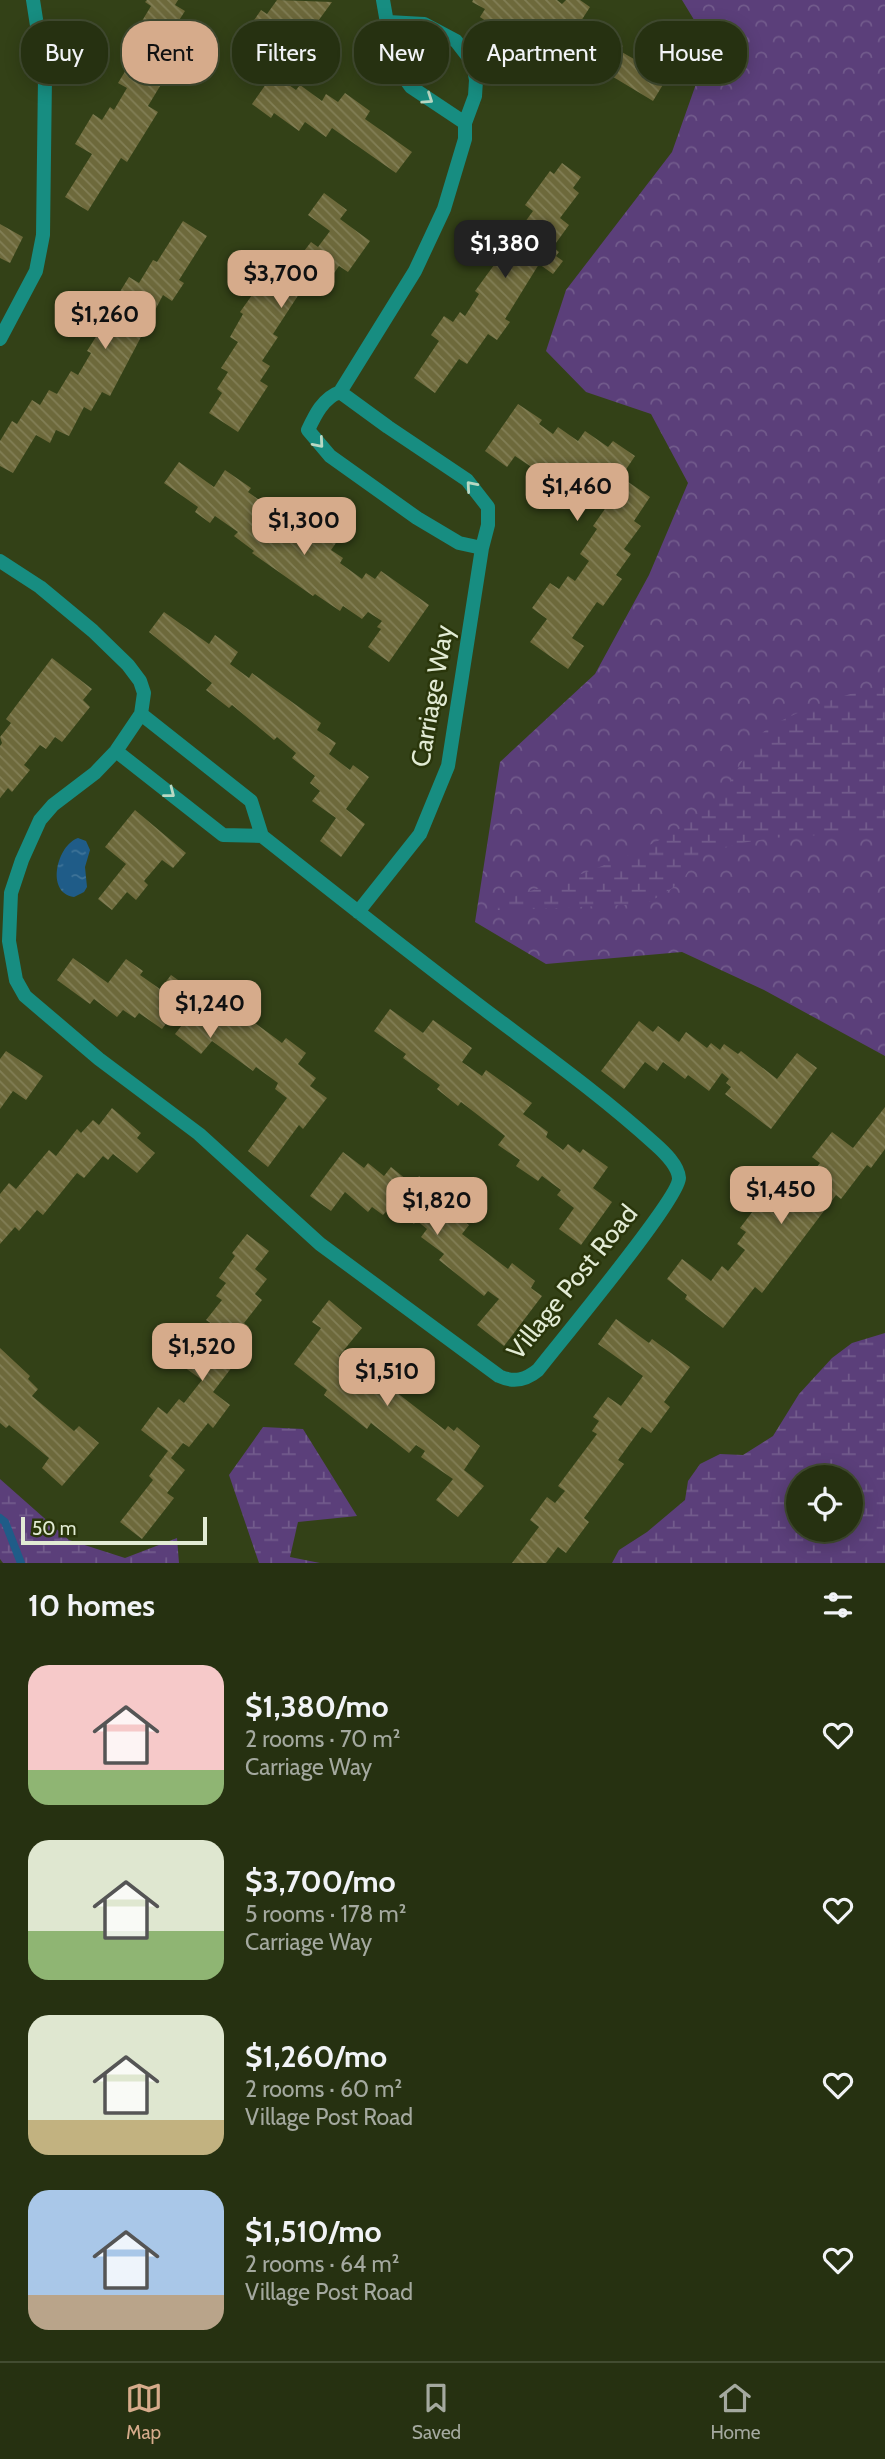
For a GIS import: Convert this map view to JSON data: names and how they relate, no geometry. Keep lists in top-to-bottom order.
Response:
{
  "streets": {
    "street": ["Carriage Way", "Village Post Road"]
  },
  "crossings": [
    ["Carriage Way", "Village Post Road"]
  ],
  "scale_bar": "50 m",
  "page": {
    "chip": [
      "Buy",
      "Rent",
      "Filters",
      "New",
      "Apartment",
      "House"
    ],
    "price": [
      "$1,380",
      "$3,700",
      "$1,260",
      "$1,460",
      "$1,300",
      "$1,240",
      "$1,450",
      "$1,820",
      "$1,520",
      "$1,510"
    ],
    "scale": "50 m",
    "heading": "10 homes",
    "list": [
      {
        "name": "$1,380/mo",
        "note": "2 rooms · 70 m² · Carriage Way"
      },
      {
        "name": "$3,700/mo",
        "note": "5 rooms · 178 m² · Carriage Way"
      },
      {
        "name": "$1,260/mo",
        "note": "2 rooms · 60 m² · Village Post Road"
      },
      {
        "name": "$1,510/mo",
        "note": "2 rooms · 64 m² · Village Post Road"
      }
    ],
    "tabs": ["Map", "Saved", "Home"]
  }
}
